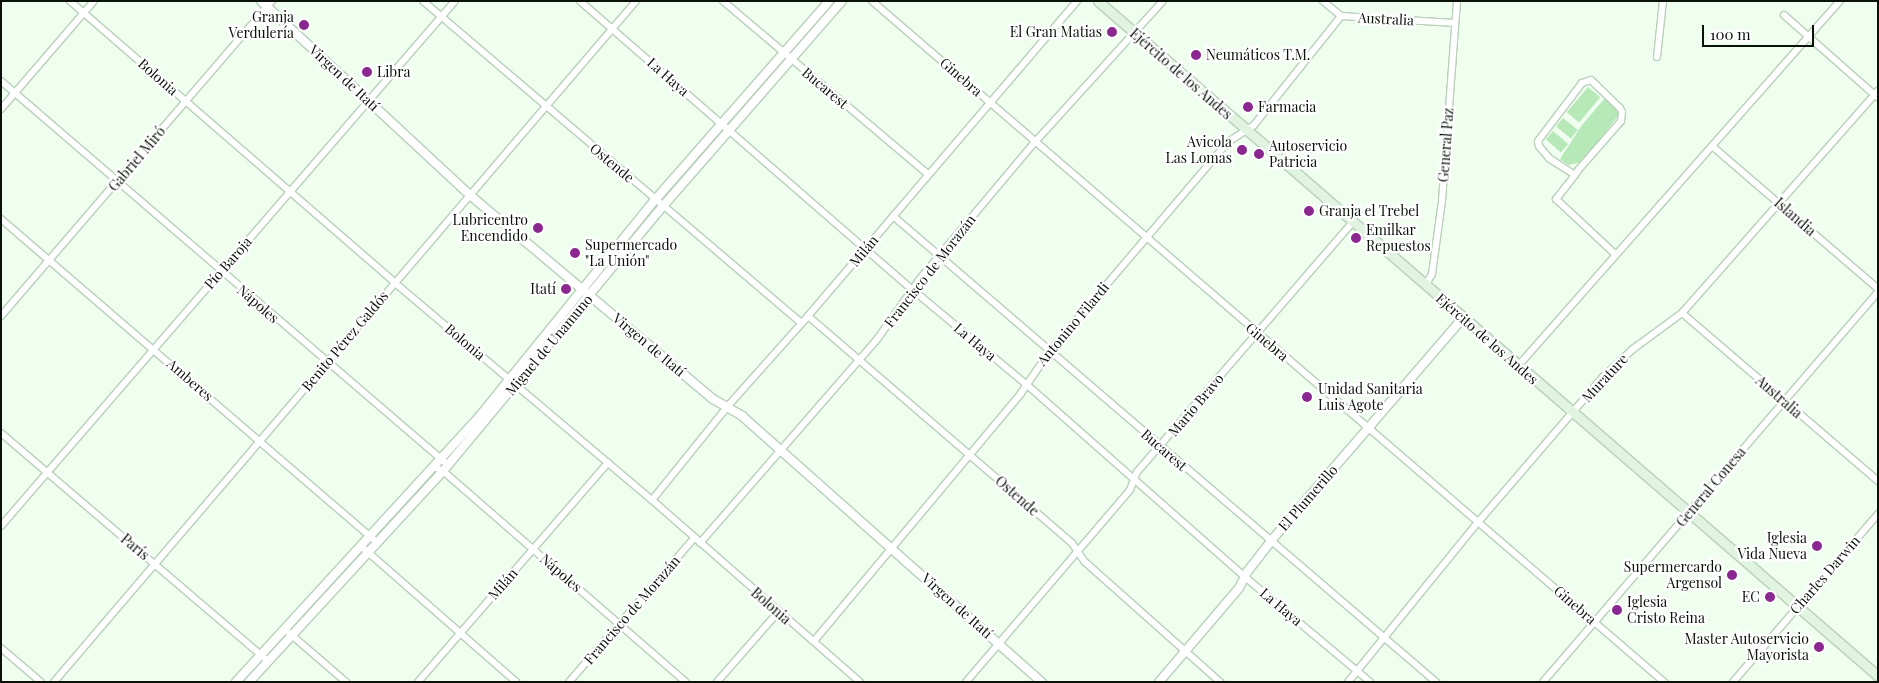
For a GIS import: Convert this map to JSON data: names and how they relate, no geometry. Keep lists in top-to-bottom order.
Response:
{
  "streets": {
    "main road": ["Ejército de los Andes"],
    "street": [
      "Australia",
      "Bolonia",
      "La Haya",
      "Ginebra",
      "Virgen de Itatí",
      "Bucarest",
      "General Paz",
      "Gabriel Miró",
      "Ostende",
      "Islandia",
      "Milán",
      "Pío Baroja",
      "Francisco de Morazán",
      "Nápoles",
      "Antonino Filardi",
      "Benito Pérez Galdós",
      "Miguel de Unamuno",
      "Murature",
      "Amberes",
      "Mario Bravo",
      "General Conesa",
      "El Plumerillo",
      "París",
      "Charles Darwin"
    ]
  },
  "crossings": [
    ["Australia", "General Paz"],
    ["Australia", "Antonino Filardi"],
    ["Australia", "Murature"],
    ["Australia", "General Conesa"],
    ["Ejército de los Andes", "General Paz"],
    ["Ejército de los Andes", "Francisco de Morazán"],
    ["Ejército de los Andes", "Antonino Filardi"],
    ["Ejército de los Andes", "Murature"],
    ["Ejército de los Andes", "Mario Bravo"],
    ["Ejército de los Andes", "General Conesa"],
    ["Ejército de los Andes", "El Plumerillo"],
    ["Ejército de los Andes", "Charles Darwin"],
    ["Bolonia", "Gabriel Miró"],
    ["Bolonia", "Milán"],
    ["Bolonia", "Pío Baroja"],
    ["Bolonia", "Francisco de Morazán"],
    ["Bolonia", "Antonino Filardi"],
    ["Bolonia", "Benito Pérez Galdós"],
    ["Bolonia", "Miguel de Unamuno"],
    ["La Haya", "Milán"],
    ["La Haya", "Francisco de Morazán"],
    ["La Haya", "Antonino Filardi"],
    ["La Haya", "Benito Pérez Galdós"],
    ["La Haya", "Miguel de Unamuno"],
    ["La Haya", "Murature"],
    ["La Haya", "Mario Bravo"],
    ["La Haya", "El Plumerillo"],
    ["Ginebra", "Milán"],
    ["Ginebra", "Francisco de Morazán"],
    ["Ginebra", "Antonino Filardi"],
    ["Ginebra", "Murature"],
    ["Ginebra", "Mario Bravo"],
    ["Ginebra", "General Conesa"],
    ["Ginebra", "El Plumerillo"],
    ["Virgen de Itatí", "Gabriel Miró"],
    ["Virgen de Itatí", "Milán"],
    ["Virgen de Itatí", "Pío Baroja"],
    ["Virgen de Itatí", "Francisco de Morazán"],
    ["Virgen de Itatí", "Antonino Filardi"],
    ["Virgen de Itatí", "Benito Pérez Galdós"],
    ["Virgen de Itatí", "Miguel de Unamuno"],
    ["Virgen de Itatí", "Mario Bravo"],
    ["Bucarest", "Milán"],
    ["Bucarest", "Francisco de Morazán"],
    ["Bucarest", "Antonino Filardi"],
    ["Bucarest", "Miguel de Unamuno"],
    ["Bucarest", "Murature"],
    ["Bucarest", "Mario Bravo"],
    ["Bucarest", "El Plumerillo"],
    ["Gabriel Miró", "Nápoles"],
    ["Gabriel Miró", "Amberes"],
    ["Ostende", "Milán"],
    ["Ostende", "Pío Baroja"],
    ["Ostende", "Francisco de Morazán"],
    ["Ostende", "Antonino Filardi"],
    ["Ostende", "Benito Pérez Galdós"],
    ["Ostende", "Miguel de Unamuno"],
    ["Ostende", "Mario Bravo"],
    ["Ostende", "El Plumerillo"],
    ["Islandia", "Murature"],
    ["Islandia", "General Conesa"],
    ["Milán", "Nápoles"],
    ["Pío Baroja", "Nápoles"],
    ["Pío Baroja", "Amberes"],
    ["Pío Baroja", "París"],
    ["Francisco de Morazán", "Nápoles"],
    ["Nápoles", "Benito Pérez Galdós"],
    ["Nápoles", "Miguel de Unamuno"],
    ["Benito Pérez Galdós", "Amberes"],
    ["Benito Pérez Galdós", "París"],
    ["Miguel de Unamuno", "Amberes"],
    ["Miguel de Unamuno", "París"]
  ],
  "places": [
    "Granja Verdulería",
    "El Gran Matias",
    "Neumáticos T.M.",
    "Libra",
    "Farmacia",
    "Avicola Las Lomas",
    "Autoservicio Patricia",
    "Granja el Trebel",
    "Lubricentro Encendido",
    "Emilkar Repuestos",
    "Supermercado \"La Unión\"",
    "Itatí",
    "Unidad Sanitaria Luis Agote",
    "Iglesia Vida Nueva",
    "Supermercardo Argensol",
    "EC",
    "Iglesia Cristo Reina",
    "Master Autoservicio Mayorista"
  ],
  "scale_bar": "100 m"
}
